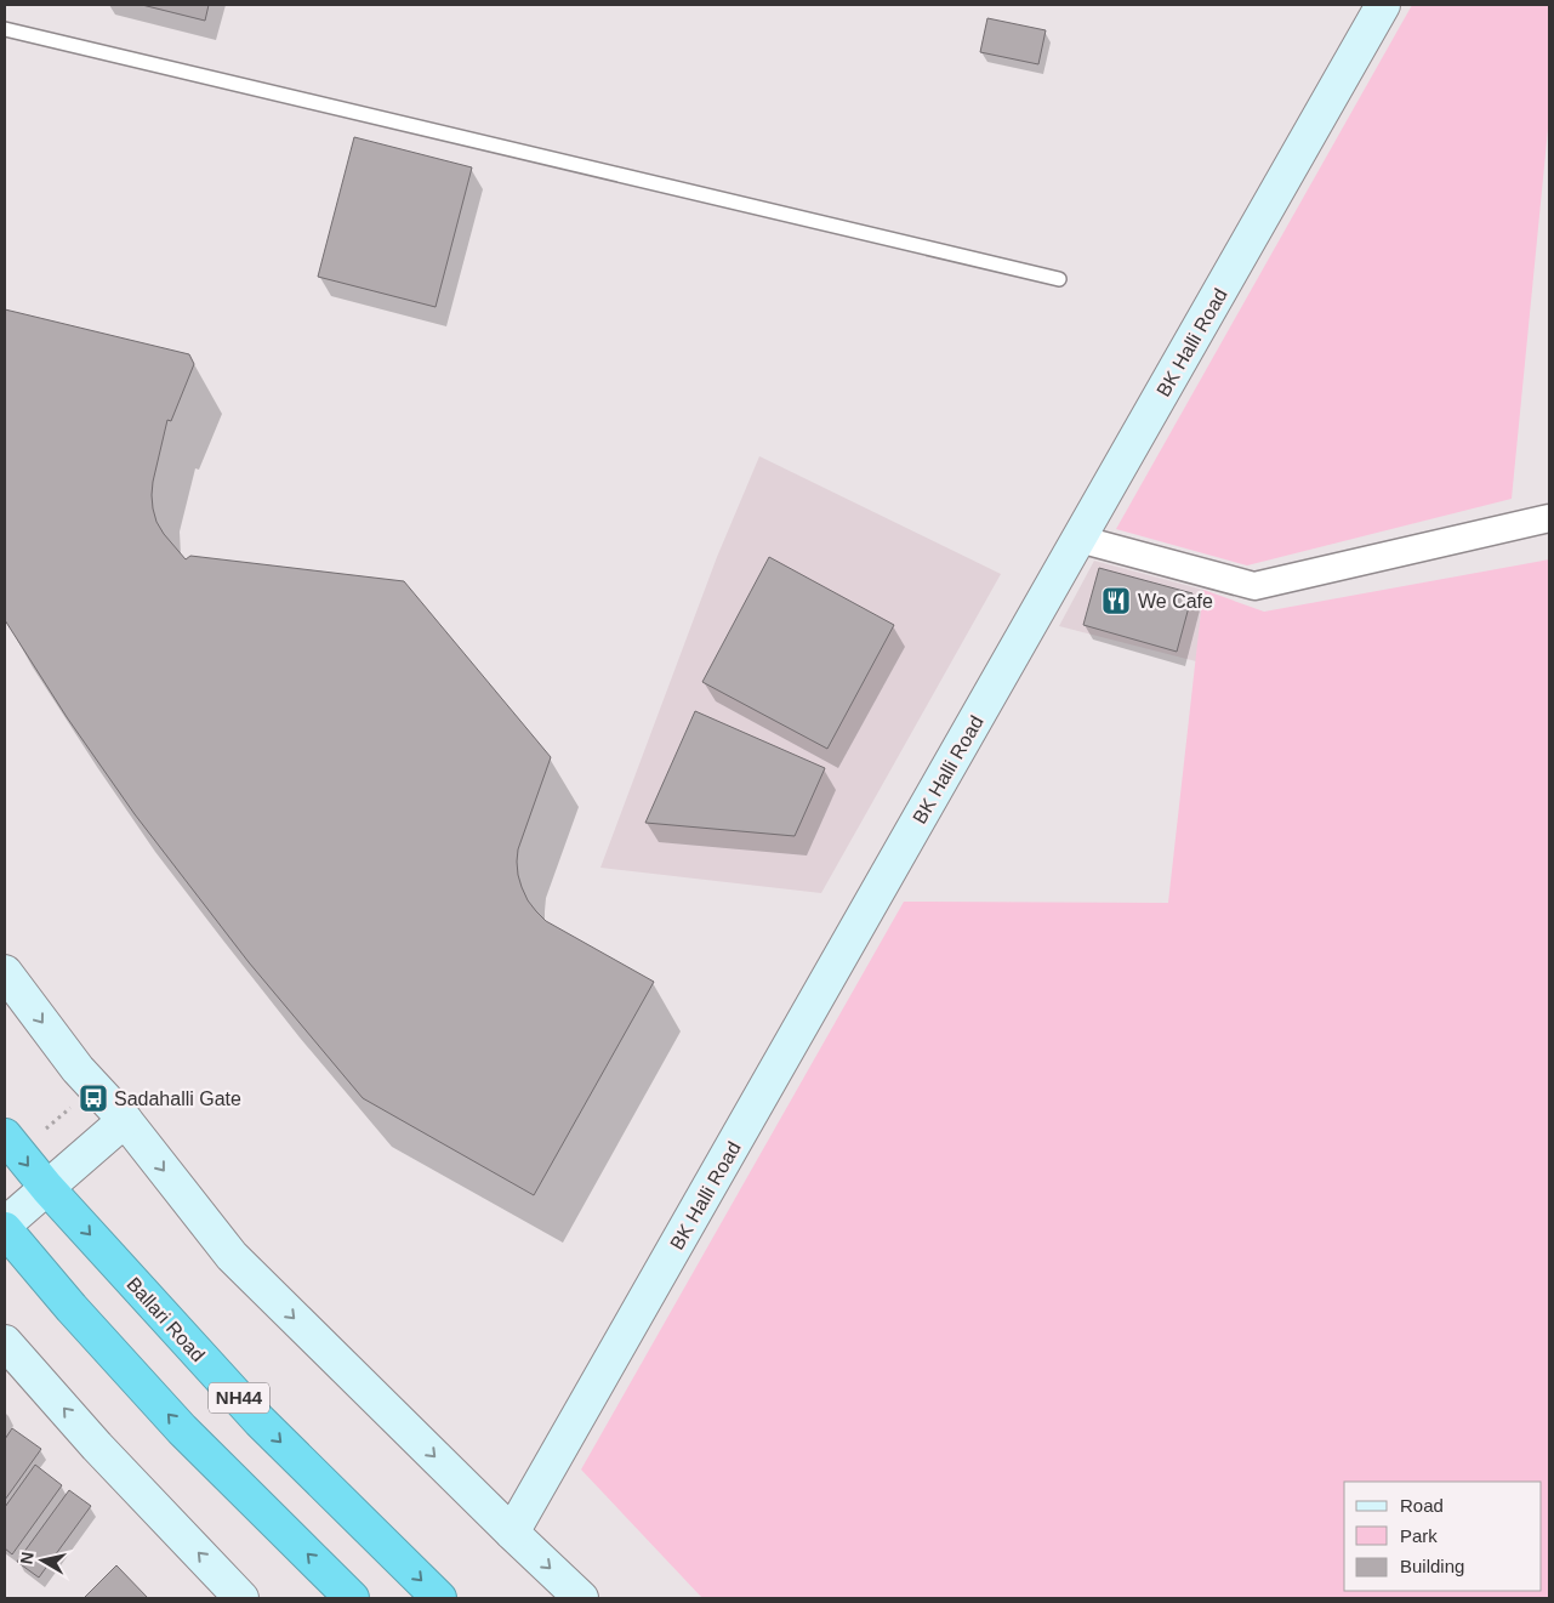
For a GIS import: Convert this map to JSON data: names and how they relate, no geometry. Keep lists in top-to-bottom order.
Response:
{
  "streets": {
    "highway": ["Ballari Road", "NH44"],
    "main road": ["BK Halli Road"]
  },
  "places": {
    "restaurant": ["We Cafe"],
    "bus stop": ["Sadahalli Gate"]
  },
  "legend": ["Road", "Park", "Building"],
  "north": "left"
}
